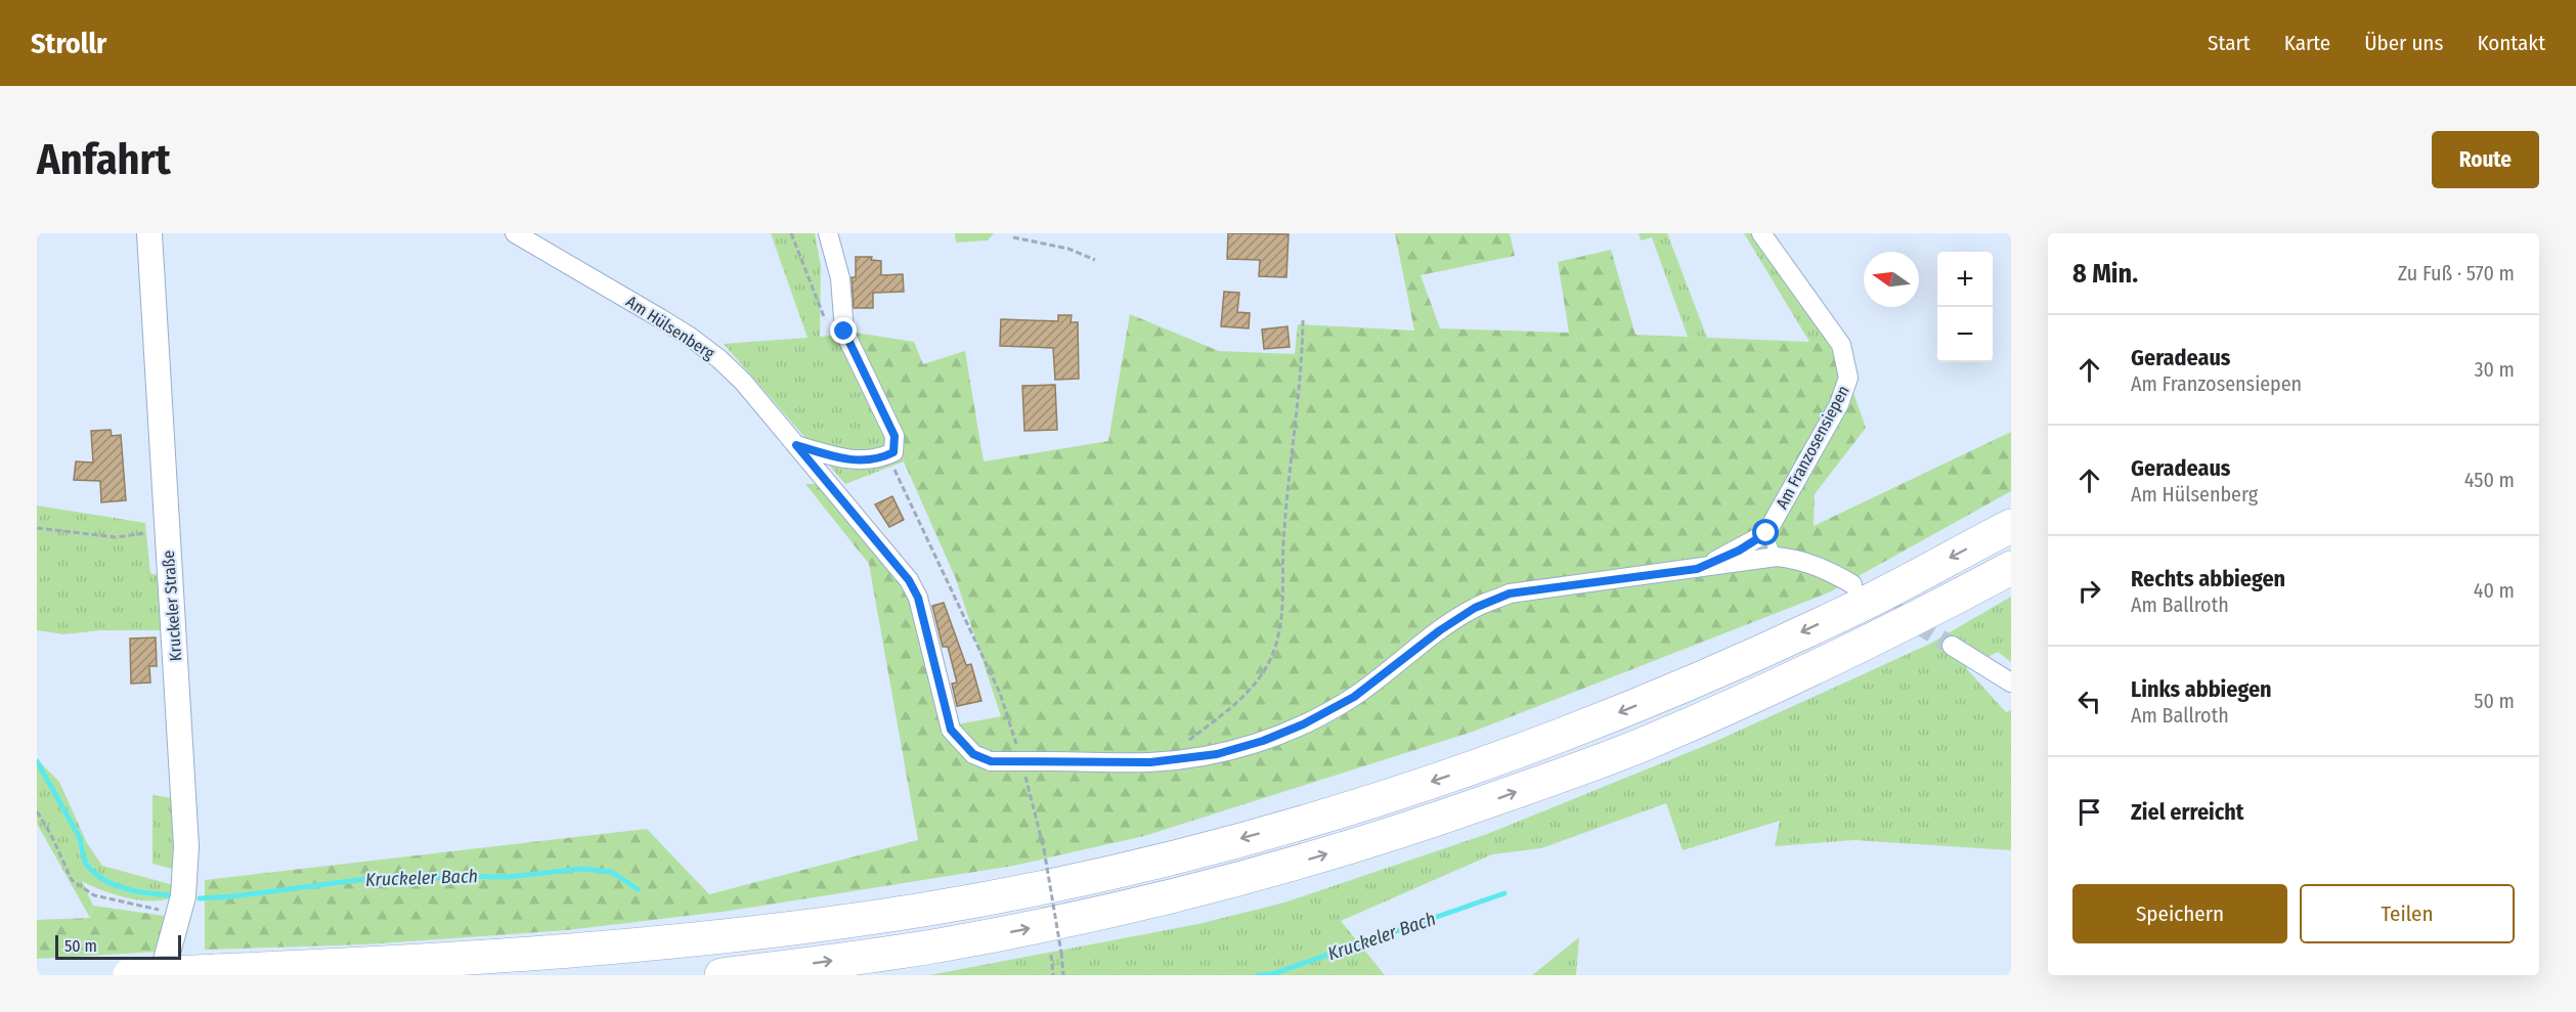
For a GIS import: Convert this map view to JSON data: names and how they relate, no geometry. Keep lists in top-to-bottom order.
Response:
{
  "streets": {
    "street": ["Am Hülsenberg", "Am Franzosensiepen", "Kruckeler Straße"]
  },
  "crossings": [
    ["Am Hülsenberg", "Am Franzosensiepen"]
  ],
  "water": ["Kruckeler Bach"],
  "scale_bar": "50 m",
  "north": "left",
  "page": {
    "header": "Strollr",
    "nav": [
      "Start",
      "Karte",
      "Über uns",
      "Kontakt"
    ],
    "buttons": [
      "Route",
      ["Speichern", "Teilen"]
    ],
    "title": "Anfahrt",
    "heading": ["8 Min.", "Zu Fuß · 570 m"],
    "map_buttons": ["+", "−"],
    "list": [
      ["Geradeaus", "Am Franzosensiepen", "30 m"],
      ["Geradeaus", "Am Hülsenberg", "450 m"],
      ["Rechts abbiegen", "Am Ballroth", "40 m"],
      ["Links abbiegen", "Am Ballroth", "50 m"],
      "Ziel erreicht"
    ],
    "scale": "50 m"
  }
}
